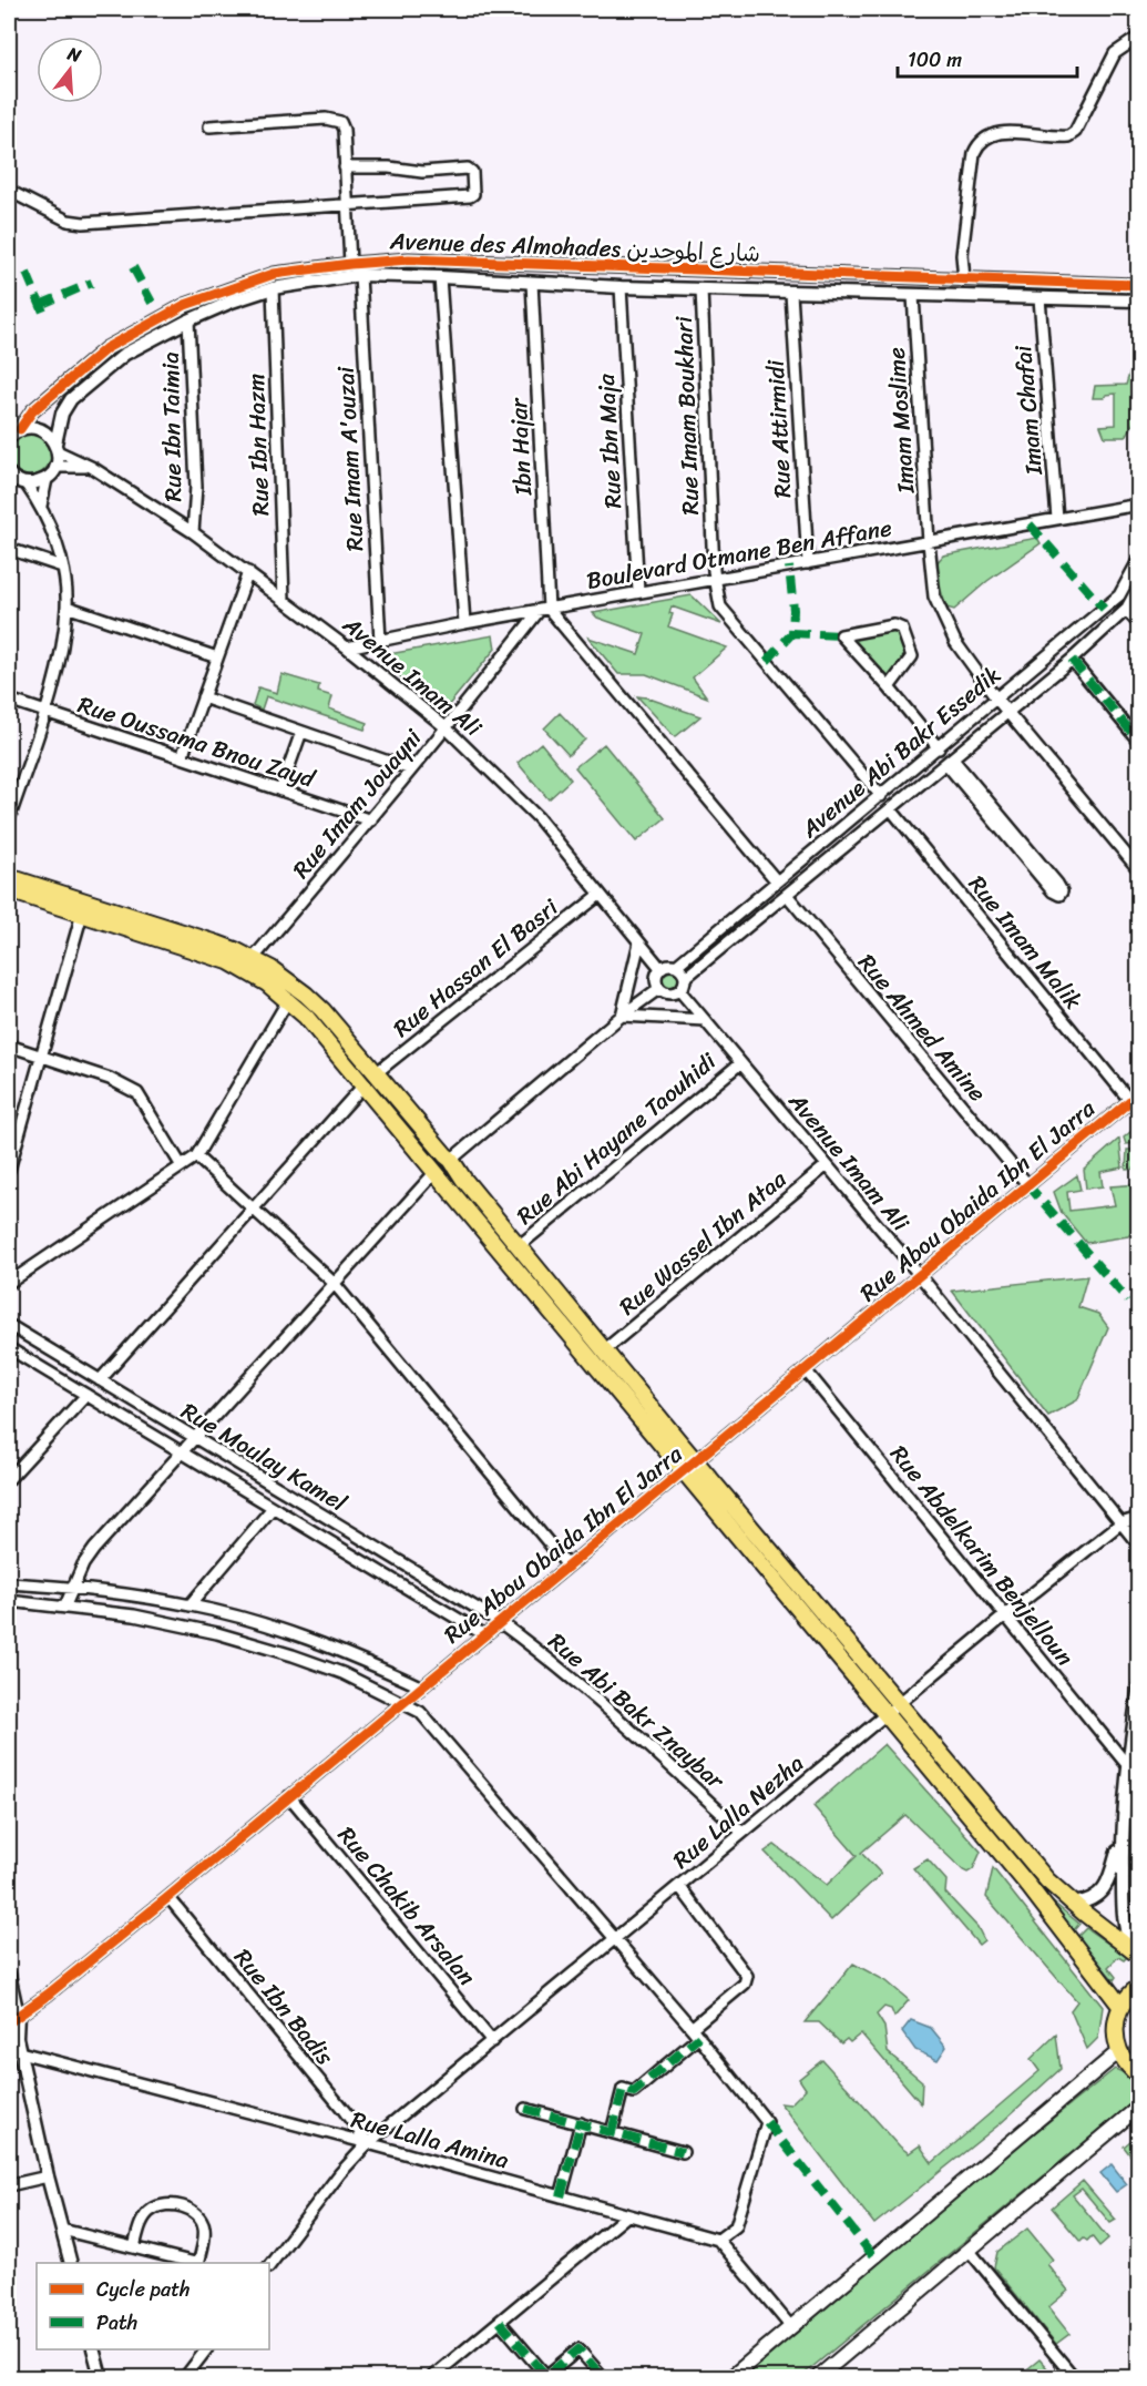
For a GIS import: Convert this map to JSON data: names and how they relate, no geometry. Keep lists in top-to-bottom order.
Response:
{
  "streets": {
    "street": [
      "Avenue des Almohades شارع الموحدين",
      "Imam Chafai",
      "Rue Imam Boukhari",
      "Imam Moslime",
      "Rue Ibn Taimia",
      "Rue Attirmidi",
      "Rue Ibn Maja",
      "Rue Ibn Hazm",
      "Ibn Hajar",
      "Rue Imam A'ouzai",
      "Boulevard Otmane Ben Affane",
      "Avenue Imam Ali",
      "Rue Oussama Bnou Zayd",
      "Avenue Abi Bakr Essedik",
      "Rue Imam Jouayni",
      "Rue Imam Malik",
      "Rue Hassan El Basri",
      "Rue Ahmed Amine",
      "Rue Abi Hayane Taouhidi",
      "Rue Abou Obaida Ibn El Jarra",
      "Rue Wassel Ibn Ataa",
      "Rue Moulay Kamel",
      "Rue Abdelkarim Benjelloun",
      "Rue Abi Bakr Znaybar",
      "Rue Lalla Nezha",
      "Rue Chakib Arsalan",
      "Rue Ibn Badis",
      "Rue Lalla Amina"
    ]
  },
  "crossings": [
    ["Avenue des Almohades شارع الموحدين", "Imam Chafai"],
    ["Avenue des Almohades شارع الموحدين", "Rue Imam Boukhari"],
    ["Avenue des Almohades شارع الموحدين", "Imam Moslime"],
    ["Avenue des Almohades شارع الموحدين", "Rue Ibn Taimia"],
    ["Avenue des Almohades شارع الموحدين", "Rue Attirmidi"],
    ["Avenue des Almohades شارع الموحدين", "Rue Ibn Maja"],
    ["Avenue des Almohades شارع الموحدين", "Rue Ibn Hazm"],
    ["Avenue des Almohades شارع الموحدين", "Ibn Hajar"],
    ["Avenue des Almohades شارع الموحدين", "Rue Imam A'ouzai"],
    ["Avenue des Almohades شارع الموحدين", "Avenue Imam Ali"],
    ["Imam Chafai", "Boulevard Otmane Ben Affane"],
    ["Rue Imam Boukhari", "Boulevard Otmane Ben Affane"],
    ["Imam Moslime", "Boulevard Otmane Ben Affane"],
    ["Imam Moslime", "Avenue Abi Bakr Essedik"],
    ["Rue Ibn Taimia", "Avenue Imam Ali"],
    ["Rue Attirmidi", "Boulevard Otmane Ben Affane"],
    ["Rue Ibn Maja", "Boulevard Otmane Ben Affane"],
    ["Rue Ibn Hazm", "Avenue Imam Ali"],
    ["Ibn Hajar", "Boulevard Otmane Ben Affane"],
    ["Ibn Hajar", "Rue Imam Jouayni"],
    ["Rue Imam A'ouzai", "Boulevard Otmane Ben Affane"],
    ["Boulevard Otmane Ben Affane", "Avenue Imam Ali"],
    ["Boulevard Otmane Ben Affane", "Rue Imam Jouayni"],
    ["Avenue Imam Ali", "Avenue Abi Bakr Essedik"],
    ["Avenue Imam Ali", "Rue Imam Jouayni"],
    ["Avenue Imam Ali", "Rue Hassan El Basri"],
    ["Avenue Imam Ali", "Rue Abi Hayane Taouhidi"],
    ["Avenue Imam Ali", "Rue Abou Obaida Ibn El Jarra"],
    ["Avenue Imam Ali", "Rue Wassel Ibn Ataa"],
    ["Avenue Imam Ali", "Rue Lalla Nezha"],
    ["Rue Oussama Bnou Zayd", "Rue Imam Jouayni"],
    ["Avenue Abi Bakr Essedik", "Rue Imam Malik"],
    ["Avenue Abi Bakr Essedik", "Rue Ahmed Amine"],
    ["Rue Imam Malik", "Rue Abou Obaida Ibn El Jarra"],
    ["Rue Ahmed Amine", "Rue Abou Obaida Ibn El Jarra"],
    ["Rue Abou Obaida Ibn El Jarra", "Rue Moulay Kamel"],
    ["Rue Abou Obaida Ibn El Jarra", "Rue Abdelkarim Benjelloun"],
    ["Rue Abou Obaida Ibn El Jarra", "Rue Abi Bakr Znaybar"],
    ["Rue Abou Obaida Ibn El Jarra", "Rue Chakib Arsalan"],
    ["Rue Abou Obaida Ibn El Jarra", "Rue Ibn Badis"],
    ["Rue Moulay Kamel", "Rue Abi Bakr Znaybar"],
    ["Rue Abdelkarim Benjelloun", "Rue Lalla Nezha"],
    ["Rue Abi Bakr Znaybar", "Rue Lalla Nezha"],
    ["Rue Lalla Nezha", "Rue Chakib Arsalan"],
    ["Rue Lalla Nezha", "Rue Ibn Badis"],
    ["Rue Lalla Nezha", "Rue Lalla Amina"],
    ["Rue Ibn Badis", "Rue Lalla Amina"]
  ],
  "legend": ["Cycle path", "Path"],
  "scale_bar": "100 m",
  "north": "top"
}
